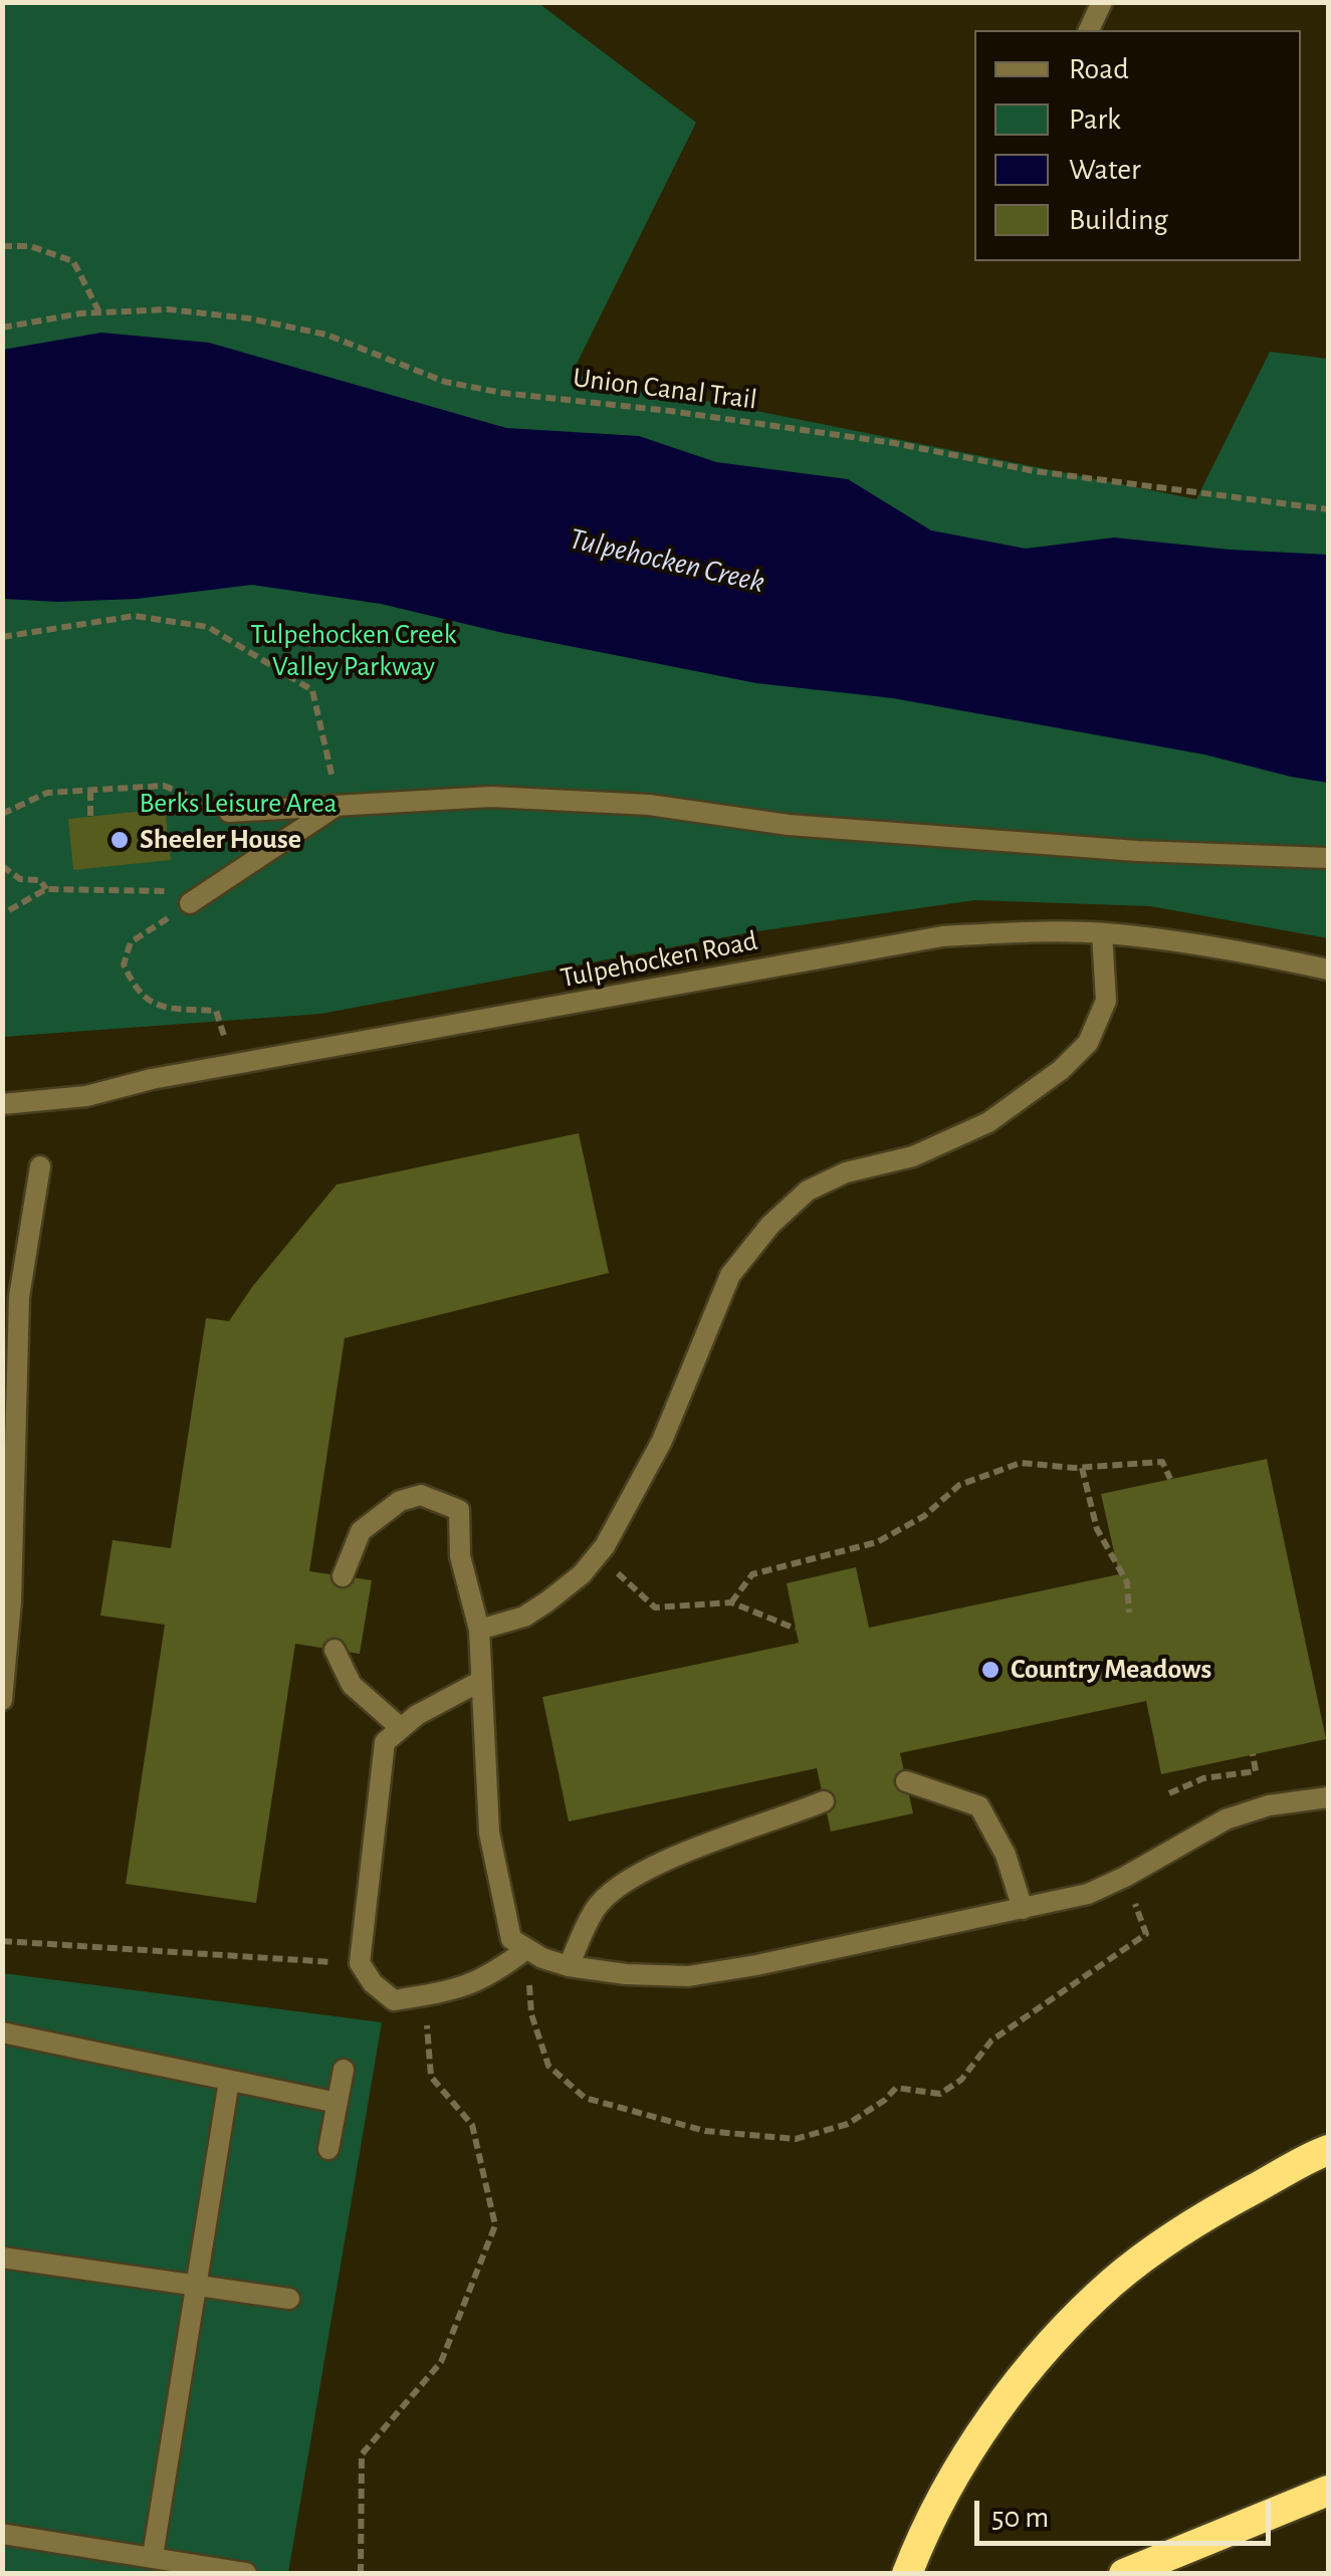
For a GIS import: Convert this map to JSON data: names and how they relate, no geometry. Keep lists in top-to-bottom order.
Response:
{
  "streets": {
    "street": ["Tulpehocken Road"],
    "path": ["Union Canal Trail"]
  },
  "water": ["Tulpehocken Creek"],
  "parks": ["Tulpehocken Creek Valley Parkway", "Berks Leisure Area"],
  "places": ["Sheeler House", "Country Meadows"],
  "legend": [
    "Road",
    "Park",
    "Water",
    "Building"
  ],
  "scale_bar": "50 m"
}
